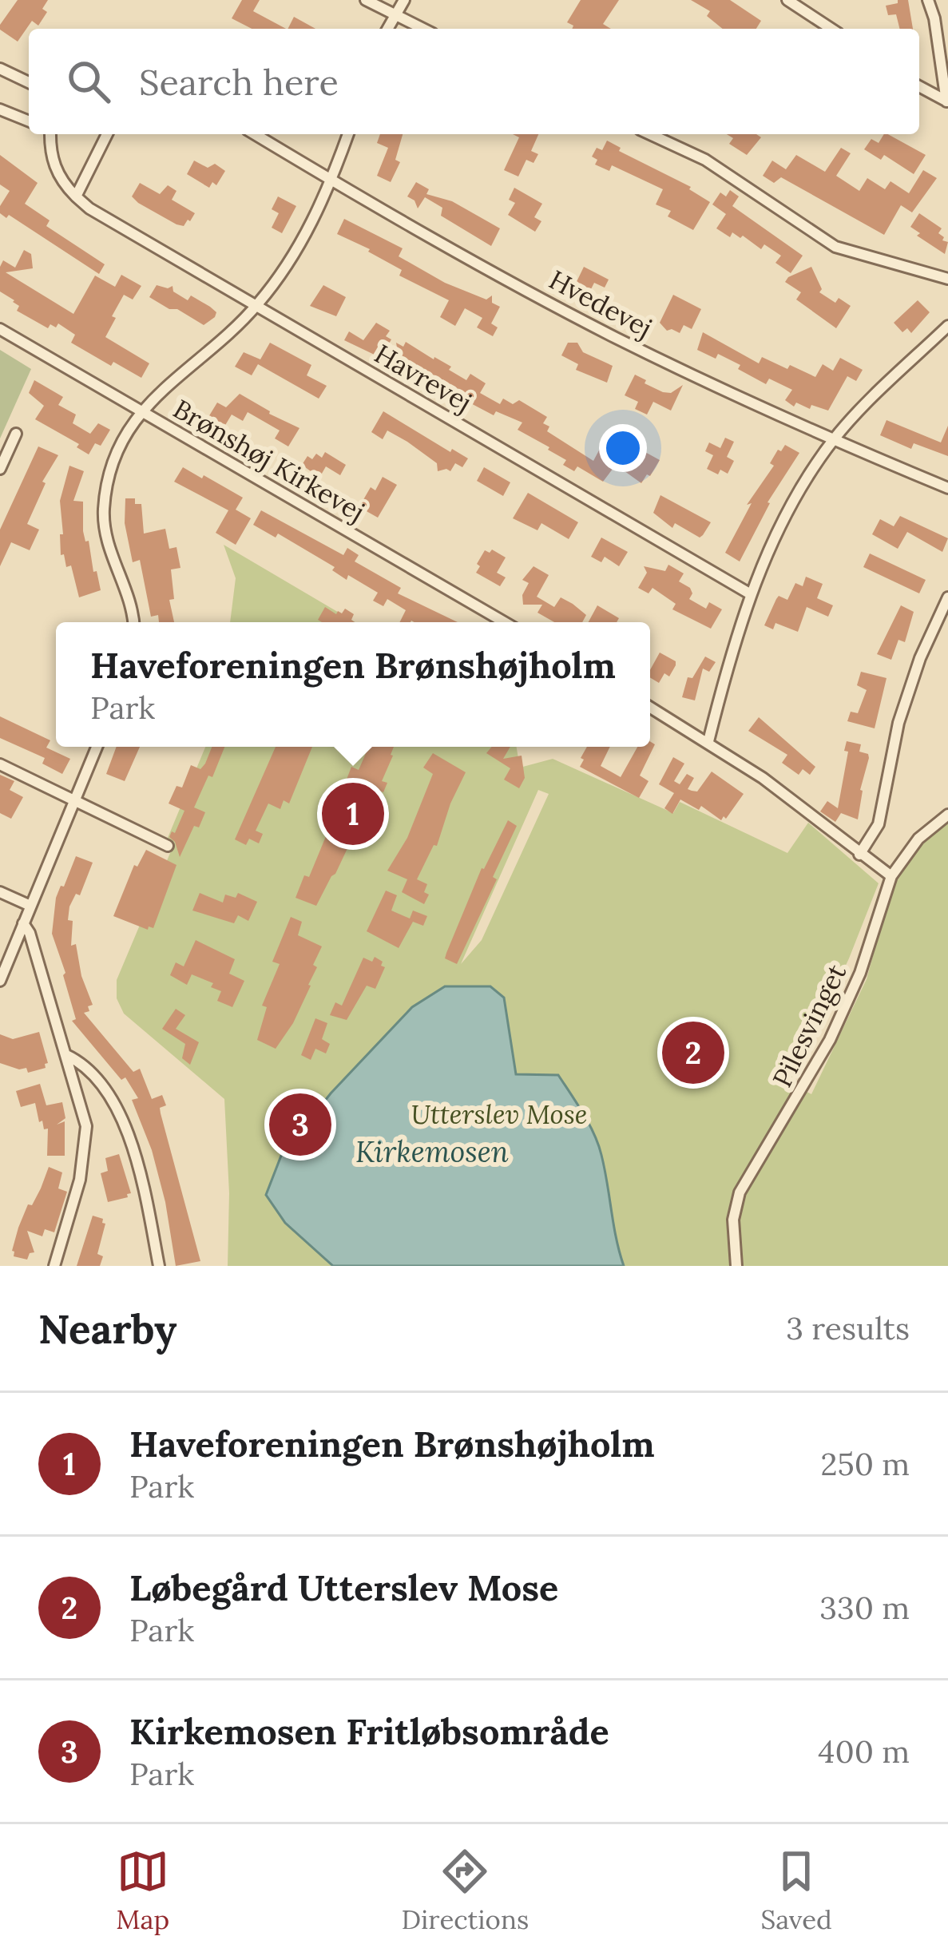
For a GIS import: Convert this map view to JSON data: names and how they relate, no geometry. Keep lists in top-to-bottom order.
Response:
{
  "streets": {
    "street": [
      "Hvedevej",
      "Havrevej",
      "Brønshøj Kirkevej",
      "Pilesvinget"
    ]
  },
  "water": ["Kirkemosen"],
  "parks": ["Utterslev Mose"],
  "page": {
    "search": "Search here",
    "popup": ["Haveforeningen Brønshøjholm", "Park"],
    "pins": ["1", "2", "3"],
    "heading": ["Nearby", "3 results"],
    "list": [
      {
        "mark": "1",
        "name": "Haveforeningen Brønshøjholm",
        "note": "Park",
        "value": "250 m"
      },
      {
        "mark": "2",
        "name": "Løbegård Utterslev Mose",
        "note": "Park",
        "value": "330 m"
      },
      {
        "mark": "3",
        "name": "Kirkemosen Fritløbsområde",
        "note": "Park",
        "value": "400 m"
      }
    ],
    "nav": ["Map", "Directions", "Saved"]
  }
}
